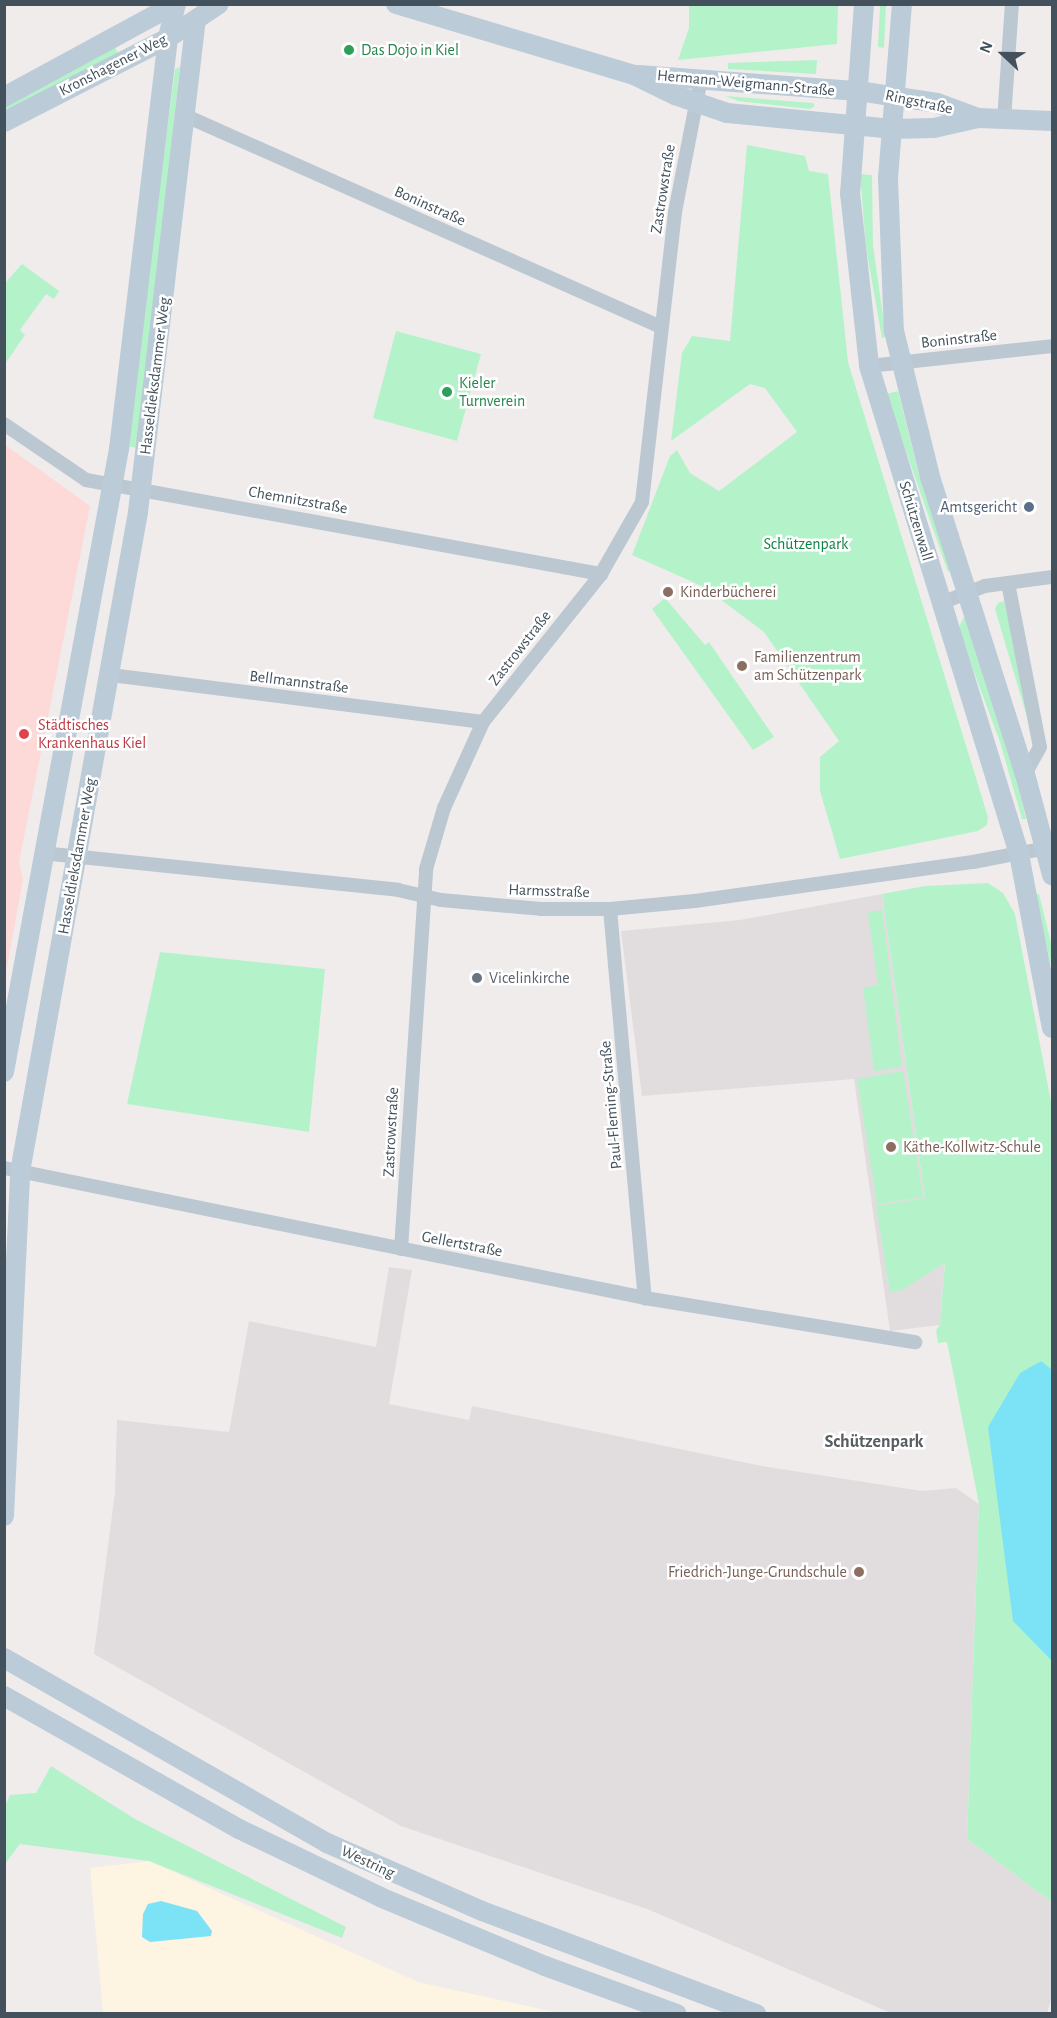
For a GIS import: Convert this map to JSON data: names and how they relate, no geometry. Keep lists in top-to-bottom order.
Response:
{
  "streets": {
    "main road": [
      "Kronshagener Weg",
      "Hermann-Weigmann-Straße",
      "Ringstraße",
      "Hasseldieksdammer Weg",
      "Schützenwall",
      "Westring"
    ],
    "street": [
      "Zastrowstraße",
      "Boninstraße",
      "Chemnitzstraße",
      "Bellmannstraße",
      "Harmsstraße",
      "Paul-Fleming-Straße",
      "Gellertstraße"
    ]
  },
  "crossings": [
    ["Kronshagener Weg", "Hasseldieksdammer Weg"],
    ["Hermann-Weigmann-Straße", "Ringstraße"],
    ["Hermann-Weigmann-Straße", "Zastrowstraße"],
    ["Hermann-Weigmann-Straße", "Schützenwall"],
    ["Ringstraße", "Schützenwall"],
    ["Zastrowstraße", "Boninstraße"],
    ["Zastrowstraße", "Chemnitzstraße"],
    ["Zastrowstraße", "Bellmannstraße"],
    ["Zastrowstraße", "Harmsstraße"],
    ["Zastrowstraße", "Gellertstraße"],
    ["Boninstraße", "Hasseldieksdammer Weg"],
    ["Boninstraße", "Schützenwall"],
    ["Hasseldieksdammer Weg", "Chemnitzstraße"],
    ["Hasseldieksdammer Weg", "Bellmannstraße"],
    ["Hasseldieksdammer Weg", "Harmsstraße"],
    ["Hasseldieksdammer Weg", "Gellertstraße"],
    ["Schützenwall", "Harmsstraße"],
    ["Harmsstraße", "Paul-Fleming-Straße"],
    ["Paul-Fleming-Straße", "Gellertstraße"]
  ],
  "districts": ["Schützenpark"],
  "parks": ["Schützenpark"],
  "places": [
    "Das Dojo in Kiel",
    "Kieler Turnverein",
    "Amtsgericht",
    "Kinderbücherei",
    "Familienzentrum am Schützenpark",
    "Städtisches Krankenhaus Kiel",
    "Vicelinkirche",
    "Käthe-Kollwitz-Schule",
    "Friedrich-Junge-Grundschule"
  ],
  "north": "left"
}
